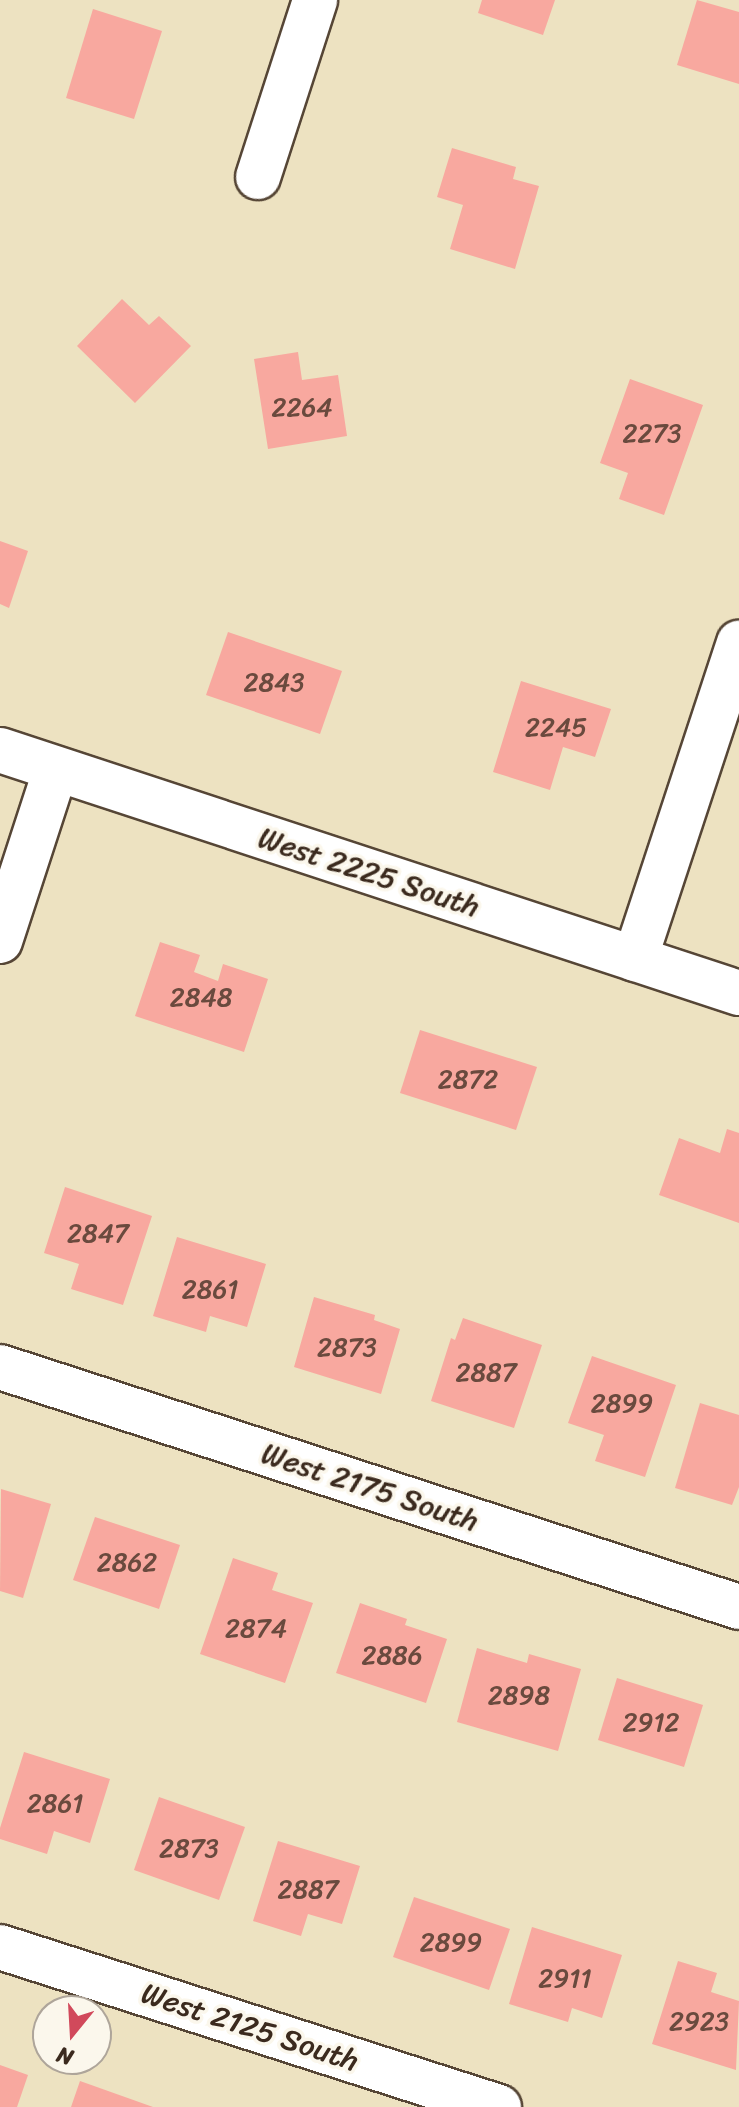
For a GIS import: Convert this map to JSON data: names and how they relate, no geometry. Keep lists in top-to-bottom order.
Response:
{
  "streets": {
    "street": ["West 2225 South", "West 2175 South", "West 2125 South"]
  },
  "house_numbers": [
    "2264",
    "2273",
    "2843",
    "2245",
    "2848",
    "2872",
    "2847",
    "2861",
    "2873",
    "2887",
    "2899",
    "2862",
    "2874",
    "2886",
    "2898",
    "2912",
    "2861",
    "2873",
    "2887",
    "2899",
    "2911",
    "2923"
  ],
  "north": "bottom"
}
